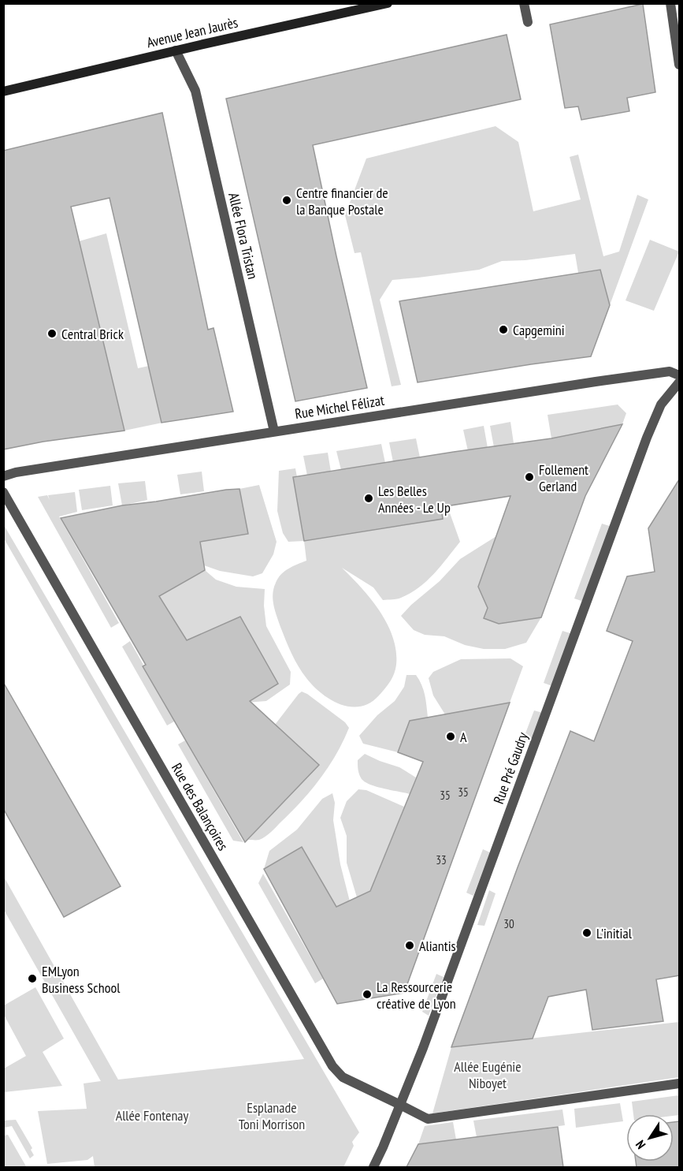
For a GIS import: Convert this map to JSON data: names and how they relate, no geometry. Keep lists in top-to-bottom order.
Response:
{
  "streets": {
    "main road": ["Avenue Jean Jaurès"],
    "street": [
      "Allée Flora Tristan",
      "Rue Michel Félizat",
      "Rue Pré Gaudry",
      "Rue des Balançoires"
    ]
  },
  "crossings": [
    ["Avenue Jean Jaurès", "Allée Flora Tristan"],
    ["Allée Flora Tristan", "Rue Michel Félizat"],
    ["Rue Pré Gaudry", "Rue des Balançoires"]
  ],
  "parks": ["Allée Eugénie Niboyet", "Esplanade Toni Morrison", "Allée Fontenay"],
  "places": [
    "Centre financier de la Banque Postale",
    "Capgemini",
    "Central Brick",
    "Follement Gerland",
    "Les Belles Années - Le Up",
    "A",
    "L'initial",
    "Aliantis",
    "EMLyon Business School",
    "La Ressourcerie créative de Lyon"
  ],
  "house_numbers": [
    "35",
    "35",
    "33",
    "30"
  ],
  "north": "bottom left"
}
